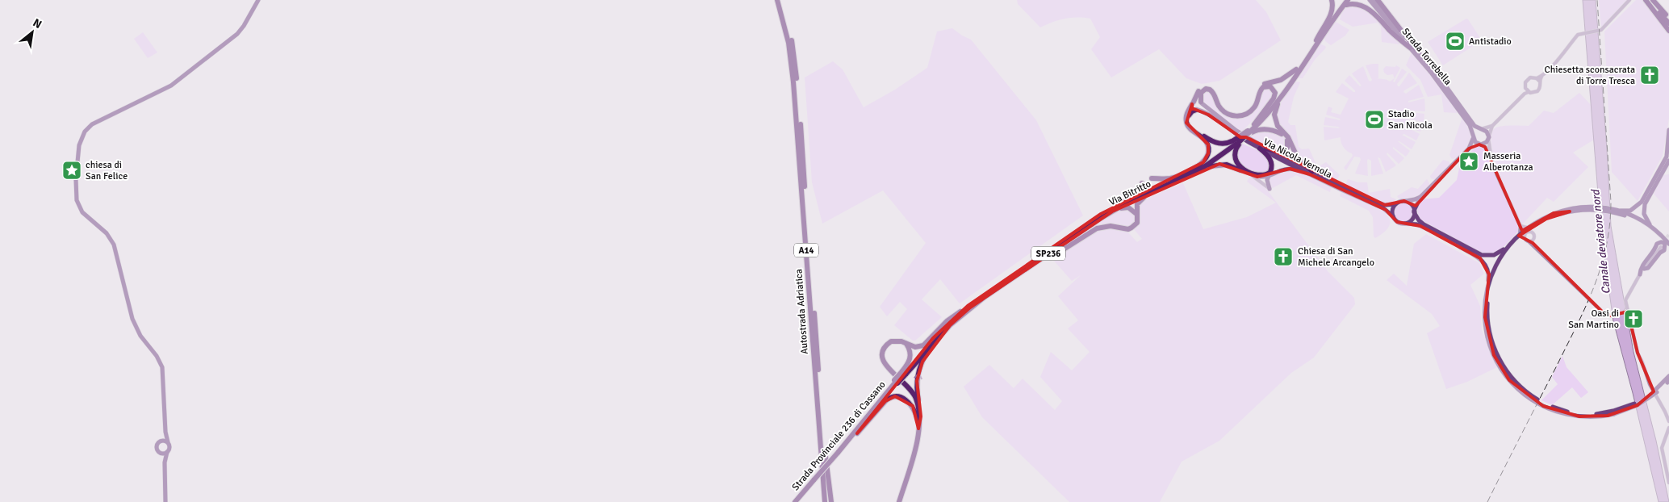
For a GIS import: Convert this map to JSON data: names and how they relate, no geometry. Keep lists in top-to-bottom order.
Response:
{
  "streets": {
    "highway": [
      "Via Bitritto",
      "A14",
      "SP236",
      "Autostrada Adriatica",
      "Strada Provinciale 236 di Cassano"
    ],
    "main road": ["Strada Torrebella", "Via Nicola Vernola"]
  },
  "crossings": [
    ["Via Bitritto", "Strada Provinciale 236 di Cassano"],
    ["A14", "Autostrada Adriatica"]
  ],
  "water": ["Canale deviatore nord"],
  "places": {
    "sports": ["Antistadio", "Stadio San Nicola"],
    "church": ["Chiesetta sconsacrata di Torre Tresca", "Chiesa di San Michele Arcangelo", "Oasi di San Martino"],
    "place": ["Masseria Alberotanza", "chiesa di San Felice"]
  },
  "north": "top right"
}
